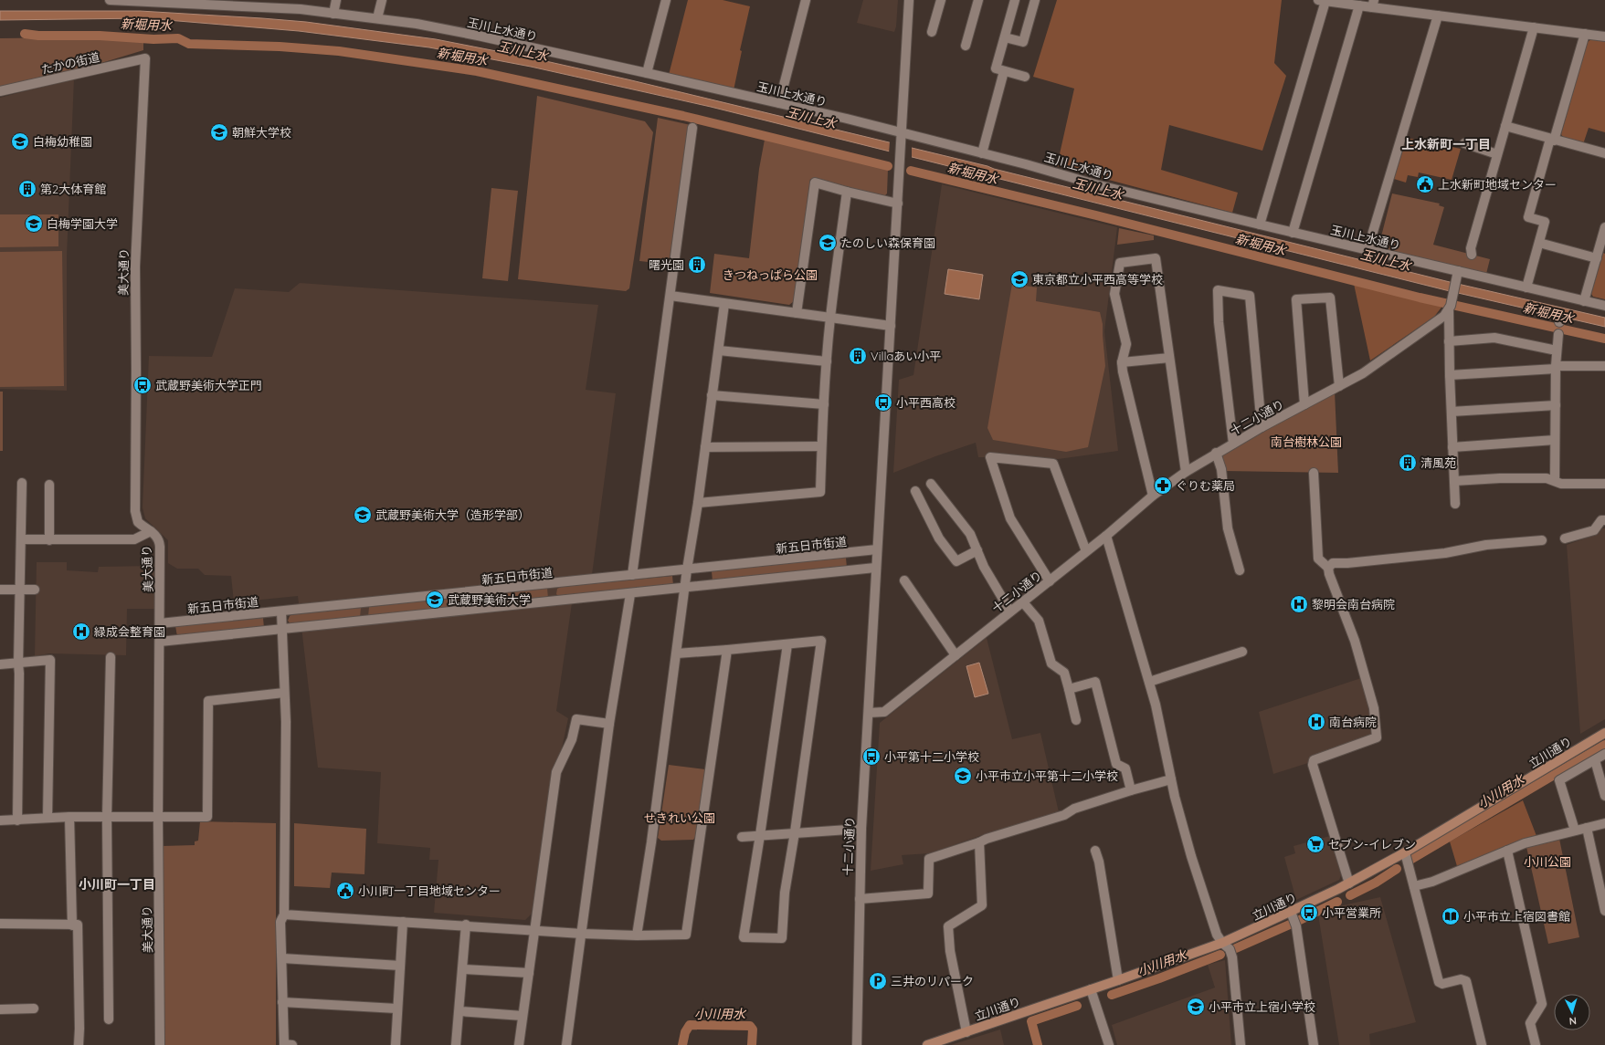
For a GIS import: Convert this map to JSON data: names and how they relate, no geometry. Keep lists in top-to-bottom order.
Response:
{
  "streets": {
    "main road": ["立川通り"],
    "street": [
      "玉川上水通り",
      "たかの街道",
      "美大通り",
      "十二小通り",
      "新五日市街道"
    ]
  },
  "crossings": [
    ["たかの街道", "美大通り"],
    ["美大通り", "新五日市街道"]
  ],
  "districts": ["上水新町一丁目", "小川町一丁目"],
  "water": ["新堀用水", "玉川上水", "小川用水"],
  "parks": [
    "きつねっぱら公園",
    "南台樹林公園",
    "せきれい公園",
    "小川公園"
  ],
  "places": {
    "school or university": [
      "朝鮮大学校",
      "白梅幼稚園",
      "白梅学園大学",
      "たのしい森保育園",
      "東京都立小平西高等学校",
      "武蔵野美術大学（造形学部）",
      "武蔵野美術大学",
      "小平市立小平第十二小学校",
      "小平市立上宿小学校"
    ],
    "public building": ["上水新町地域センター", "小川町一丁目地域センター"],
    "building": [
      "第2大体育館",
      "曙光園",
      "Villaあい小平",
      "清風苑"
    ],
    "bus stop": [
      "武蔵野美術大学正門",
      "小平西高校",
      "小平第十二小学校",
      "小平営業所"
    ],
    "pharmacy": ["ぐりむ薬局"],
    "hospital": ["黎明会南台病院", "緑成会整育園", "南台病院"],
    "supermarket": ["セブン-イレブン"],
    "library": ["小平市立上宿図書館"],
    "parking": ["三井のリパーク"]
  },
  "north": "bottom"
}
